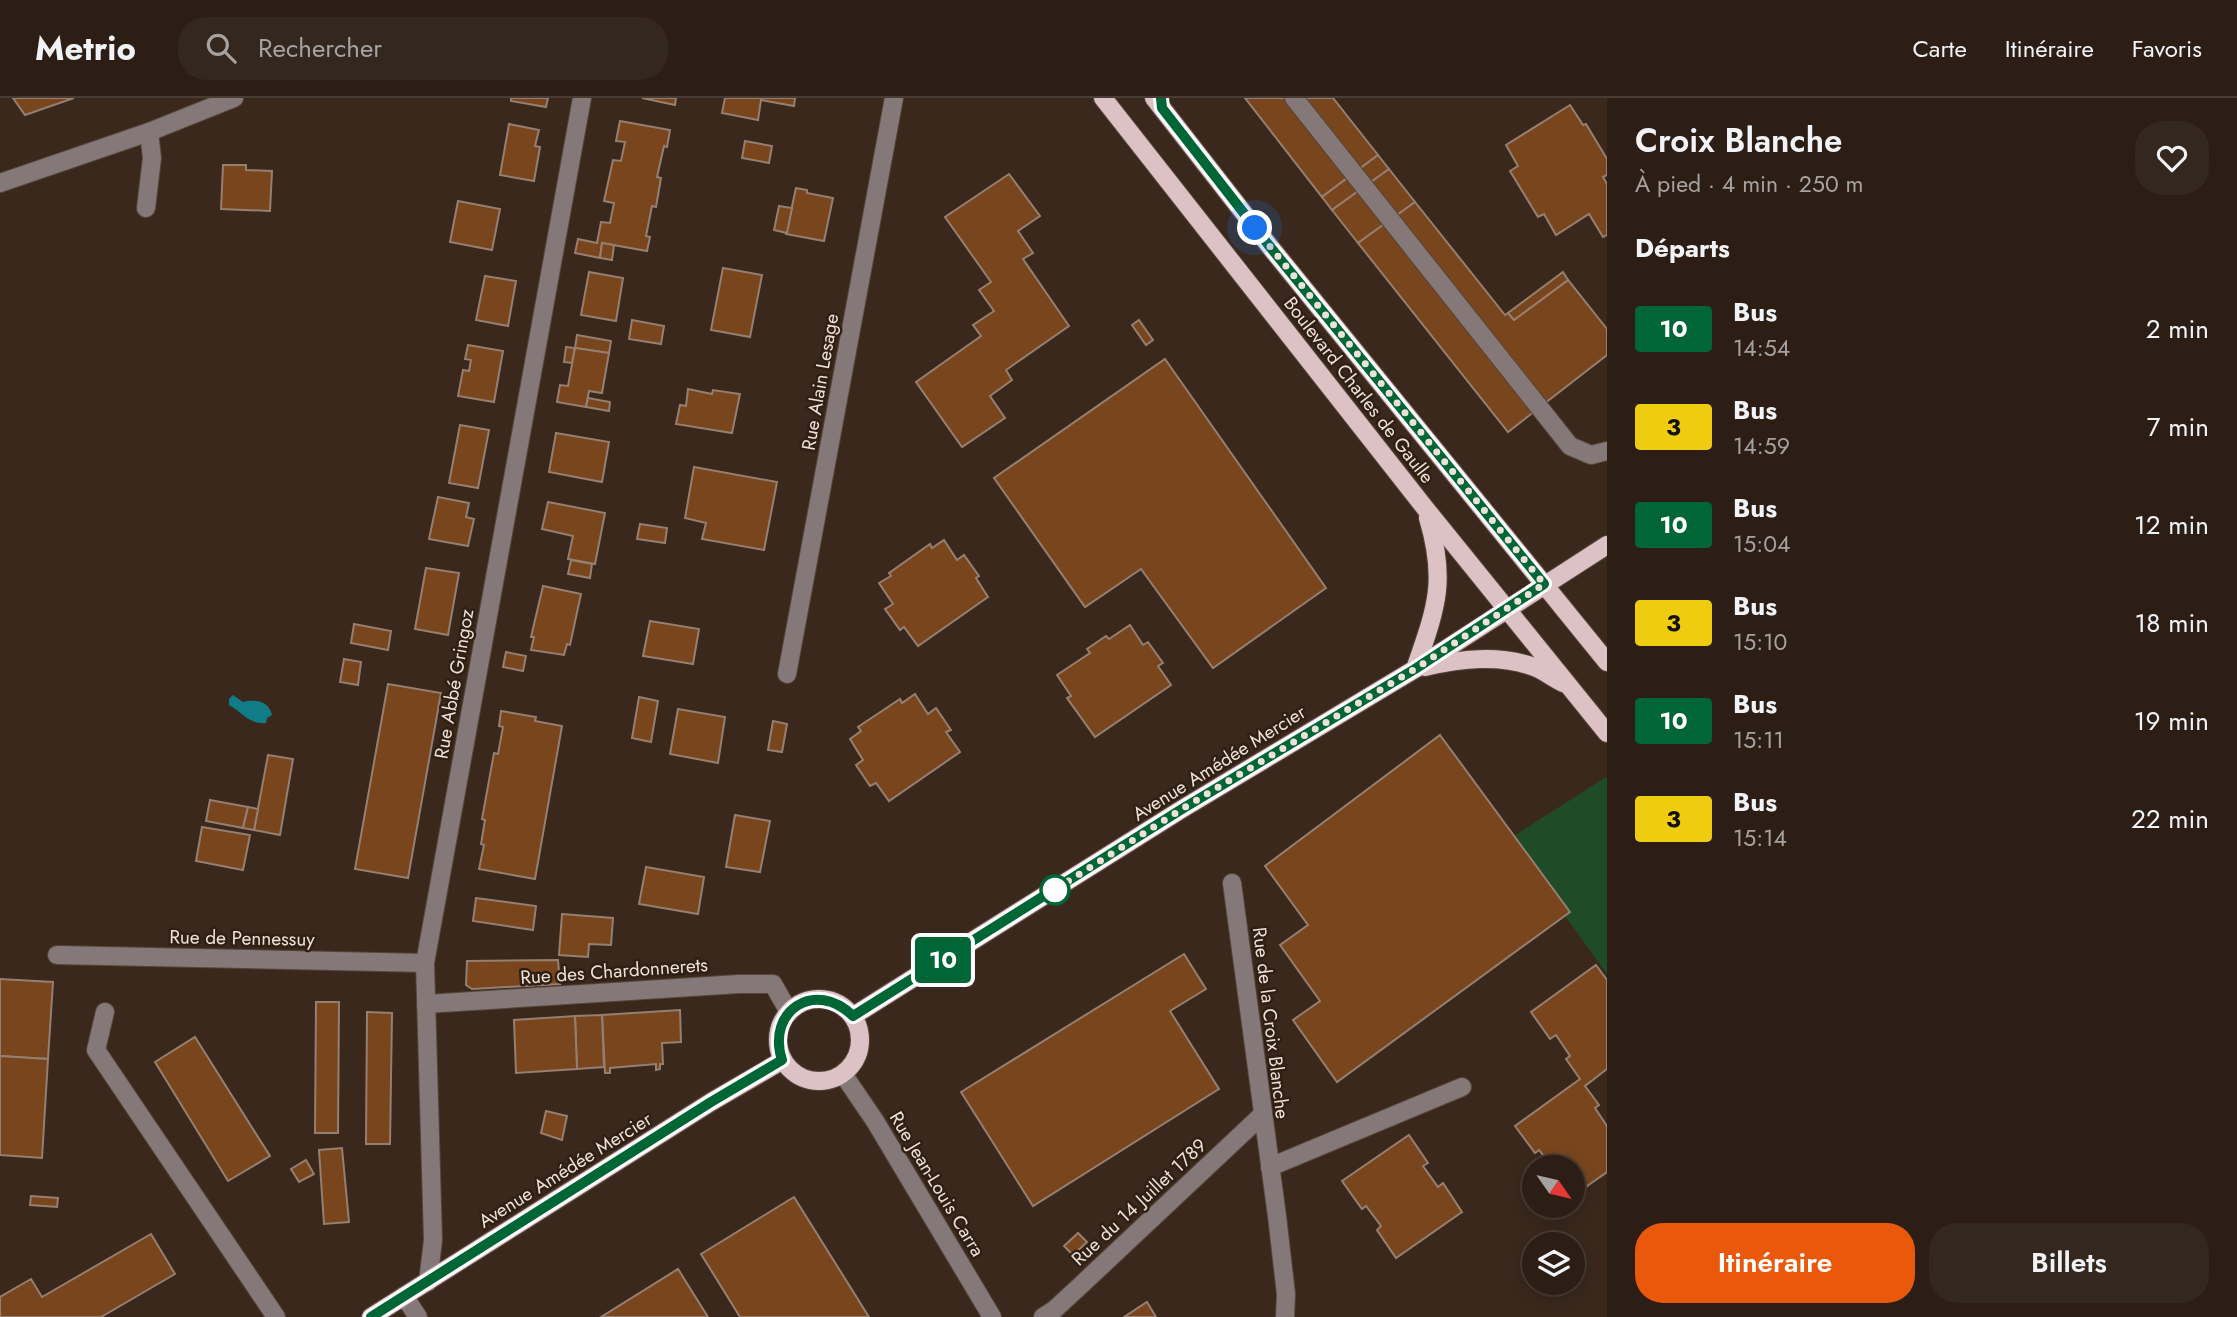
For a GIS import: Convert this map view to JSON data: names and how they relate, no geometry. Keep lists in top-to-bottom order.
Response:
{
  "streets": {
    "main road": ["Boulevard Charles de Gaulle", "Avenue Amédée Mercier"],
    "street": [
      "Rue Alain Lesage",
      "Rue Abbé Gringoz",
      "Rue de Pennessuy",
      "Rue des Chardonnerets",
      "Rue de la Croix Blanche",
      "Rue Jean-Louis Carra",
      "Rue du 14 Juillet 1789"
    ]
  },
  "crossings": [
    ["Boulevard Charles de Gaulle", "Avenue Amédée Mercier"],
    ["Rue Abbé Gringoz", "Avenue Amédée Mercier"],
    ["Rue Abbé Gringoz", "Rue de Pennessuy"],
    ["Rue Abbé Gringoz", "Rue des Chardonnerets"],
    ["Avenue Amédée Mercier", "Rue des Chardonnerets"],
    ["Avenue Amédée Mercier", "Rue Jean-Louis Carra"],
    ["Rue des Chardonnerets", "Rue Jean-Louis Carra"],
    ["Rue de la Croix Blanche", "Rue du 14 Juillet 1789"]
  ],
  "lines": ["bus line 10"],
  "north": "bottom right",
  "page": {
    "header": "Metrio",
    "search": "Rechercher",
    "nav": ["Carte", "Itinéraire", "Favoris"],
    "on_map": "10",
    "heading": [
      ["Croix Blanche", "À pied · 4 min · 250 m"],
      "Départs"
    ],
    "list": [
      {
        "mark": "10",
        "name": "Bus",
        "note": "14:54",
        "value": "2 min"
      },
      {
        "mark": "3",
        "name": "Bus",
        "note": "14:59",
        "value": "7 min"
      },
      {
        "mark": "10",
        "name": "Bus",
        "note": "15:04",
        "value": "12 min"
      },
      {
        "mark": "3",
        "name": "Bus",
        "note": "15:10",
        "value": "18 min"
      },
      {
        "mark": "10",
        "name": "Bus",
        "note": "15:11",
        "value": "19 min"
      },
      {
        "mark": "3",
        "name": "Bus",
        "note": "15:14",
        "value": "22 min"
      }
    ],
    "buttons": ["Itinéraire", "Billets"]
  }
}
